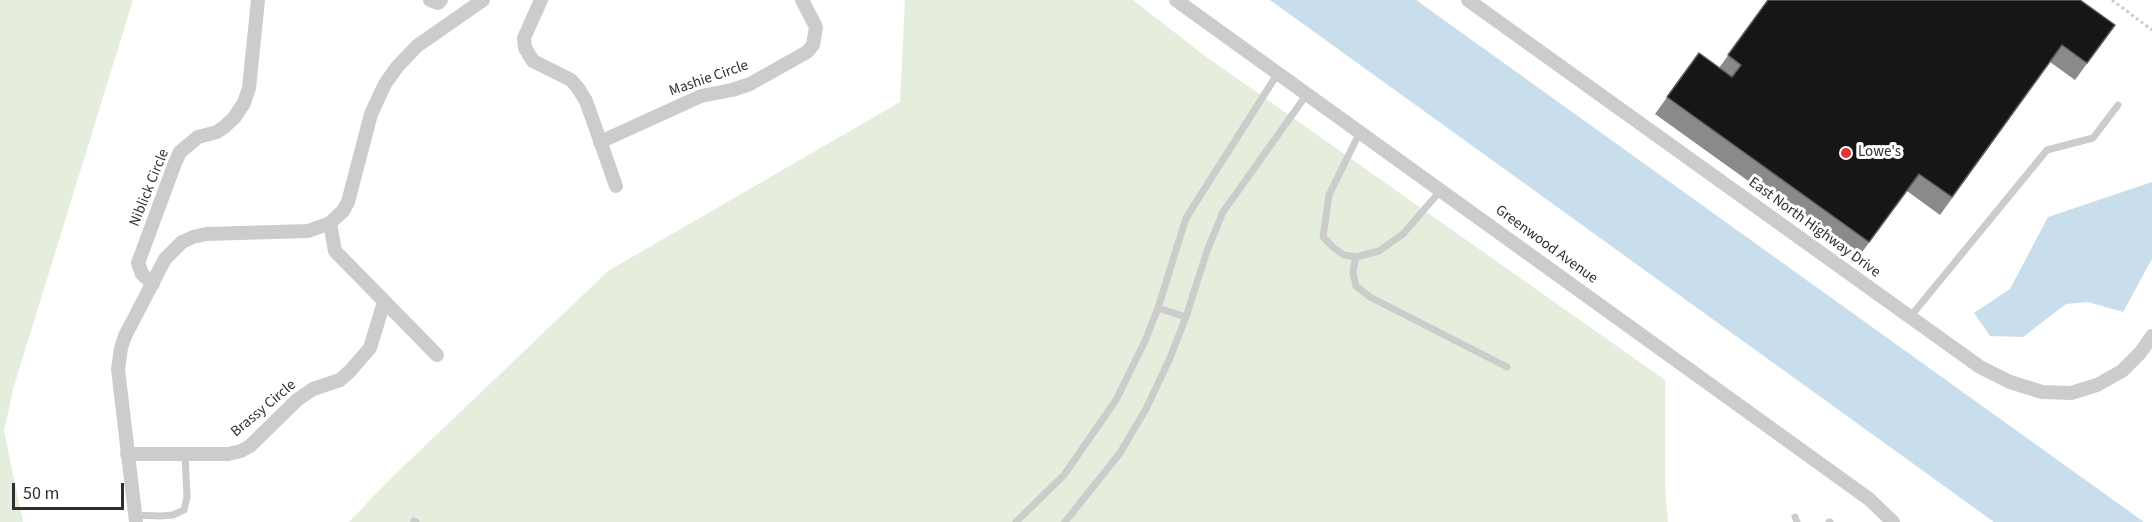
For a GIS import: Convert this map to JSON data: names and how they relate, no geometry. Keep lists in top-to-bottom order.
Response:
{
  "streets": {
    "street": [
      "Mashie Circle",
      "Niblick Circle",
      "East North Highway Drive",
      "Greenwood Avenue",
      "Brassy Circle"
    ]
  },
  "places": ["Lowe's"],
  "scale_bar": "50 m"
}
